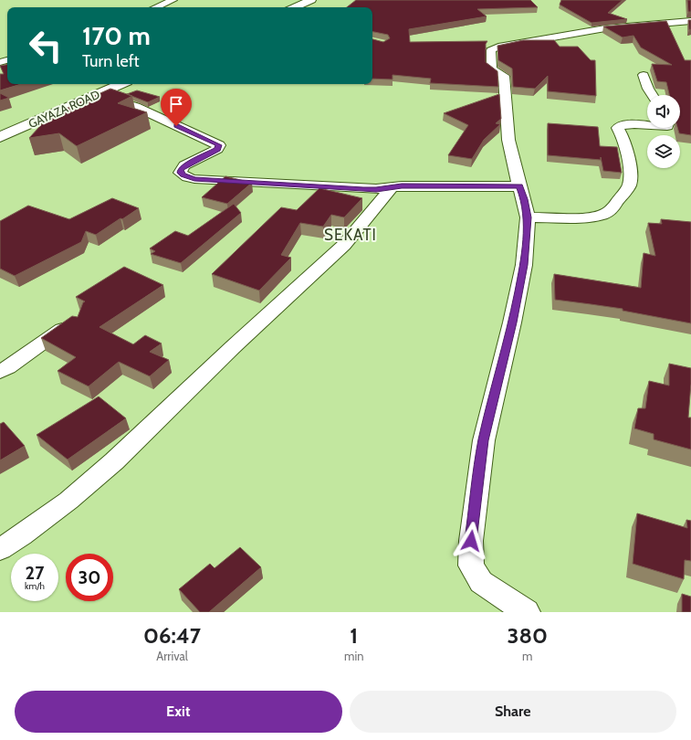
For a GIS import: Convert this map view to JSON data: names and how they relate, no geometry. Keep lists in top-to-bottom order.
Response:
{
  "streets": {
    "main road": ["GAYAZA ROAD"]
  },
  "districts": ["SEKATI"],
  "page": {
    "turn": ["170 m", "Turn left"],
    "speed": "27 km/h",
    "limit": "30",
    "eta": [
      "06:47",
      "Arrival",
      "1",
      "min",
      "380",
      "m"
    ],
    "buttons": ["Exit", "Share"]
  }
}
